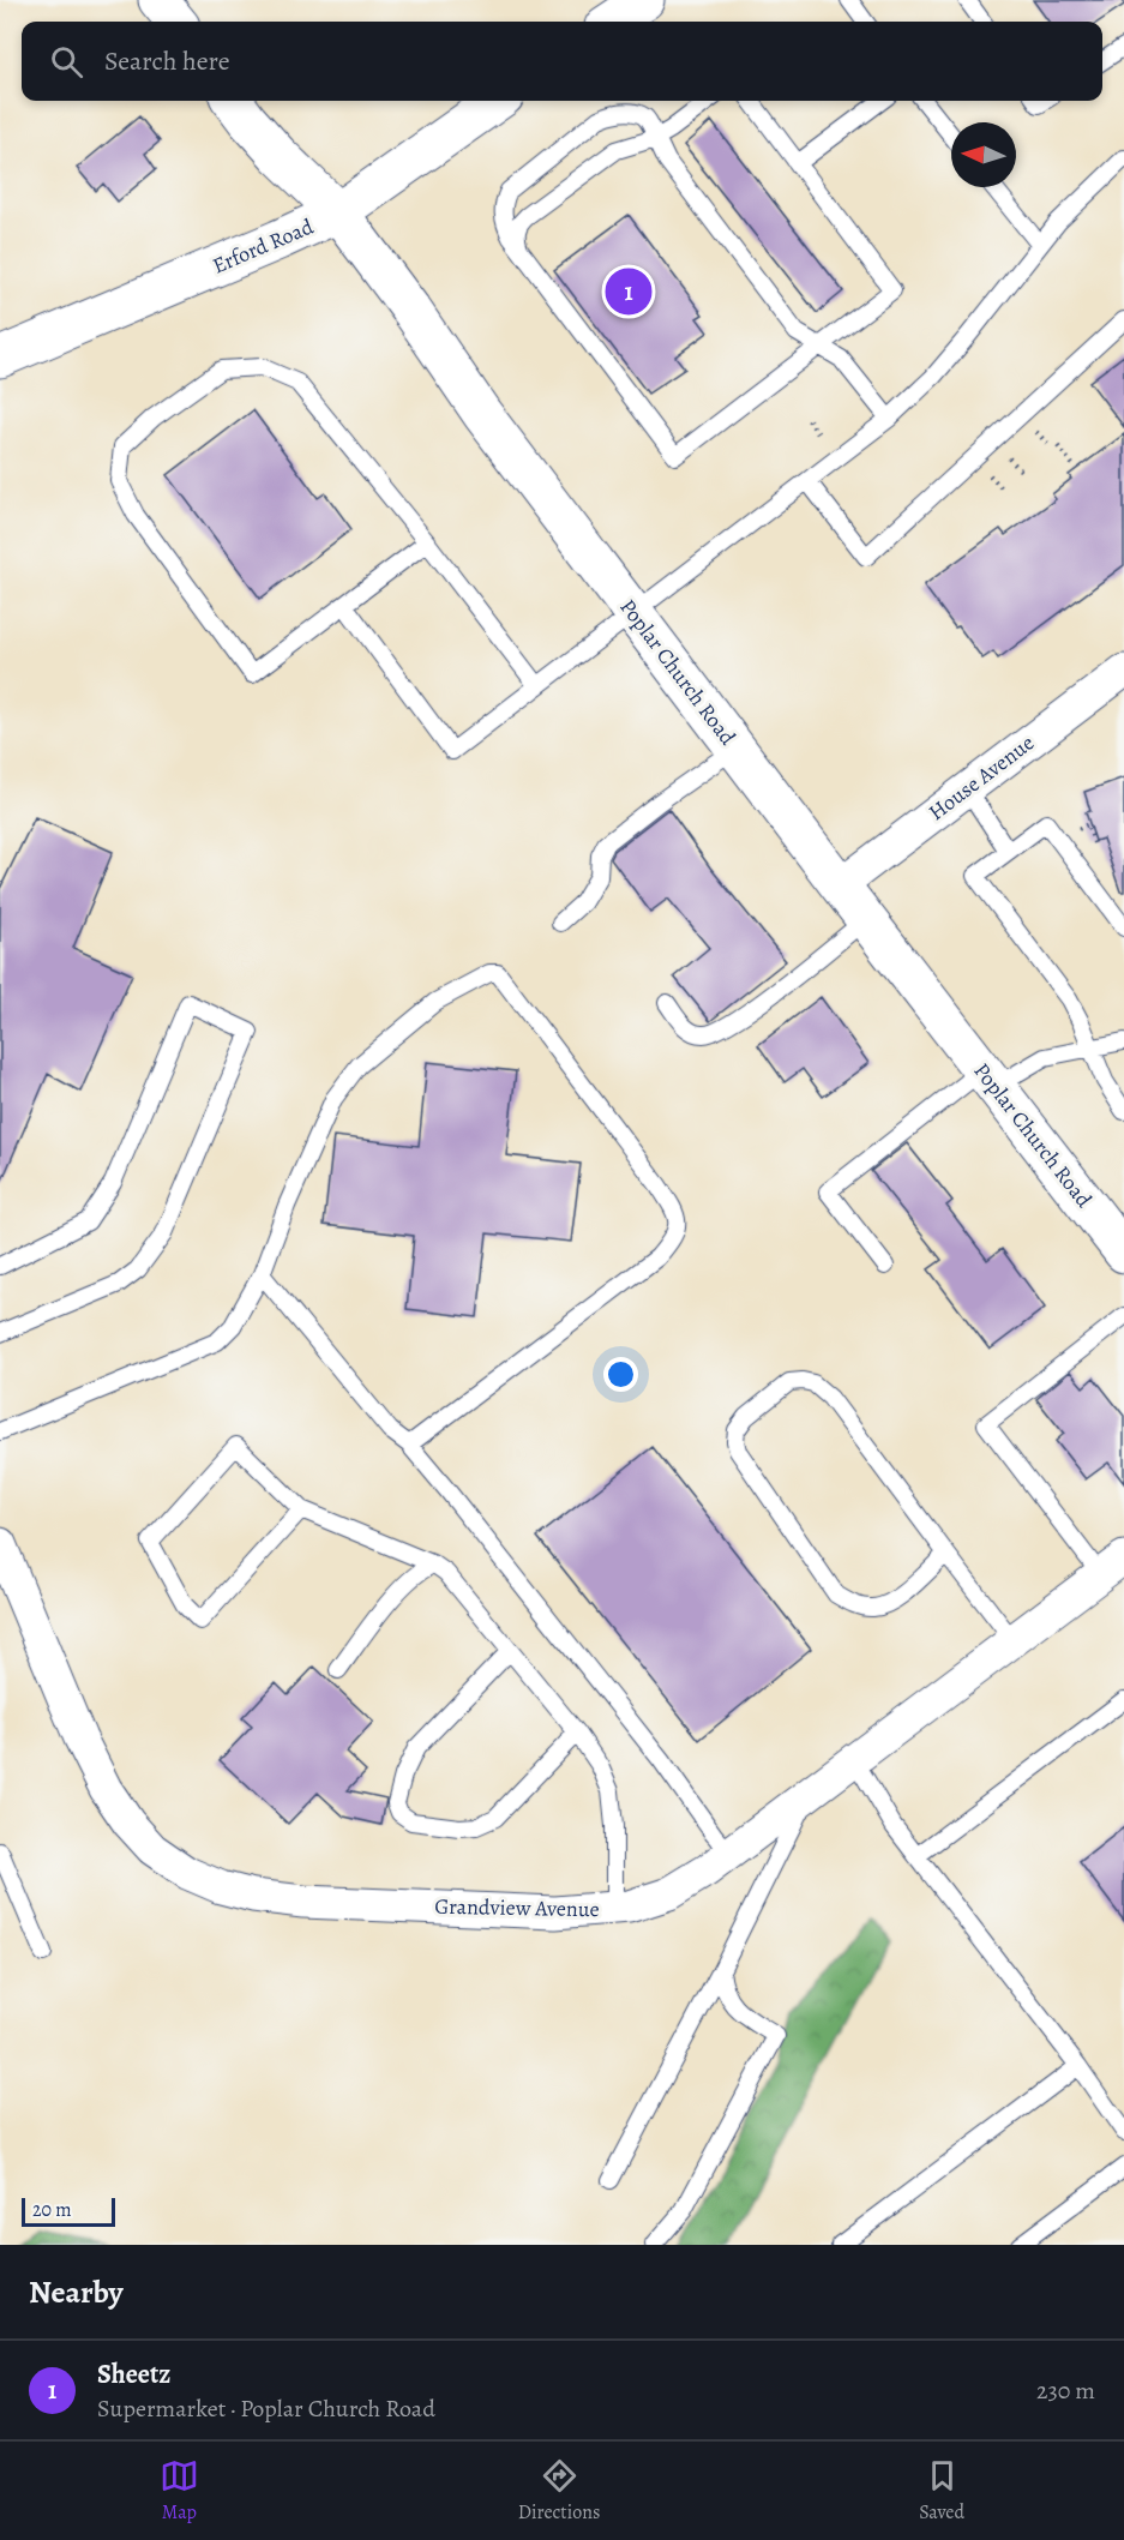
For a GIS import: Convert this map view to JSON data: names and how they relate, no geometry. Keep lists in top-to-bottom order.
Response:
{
  "streets": {
    "street": [
      "Erford Road",
      "Poplar Church Road",
      "House Avenue",
      "Grandview Avenue"
    ]
  },
  "crossings": [
    ["Erford Road", "Poplar Church Road"],
    ["Poplar Church Road", "House Avenue"]
  ],
  "scale_bar": "20 m",
  "north": "left",
  "page": {
    "search": "Search here",
    "pins": "1",
    "scale": "20 m",
    "heading": "Nearby",
    "list": [
      {
        "mark": "1",
        "name": "Sheetz",
        "note": "Supermarket · Poplar Church Road",
        "value": "230 m"
      }
    ],
    "nav": ["Map", "Directions", "Saved"]
  }
}
